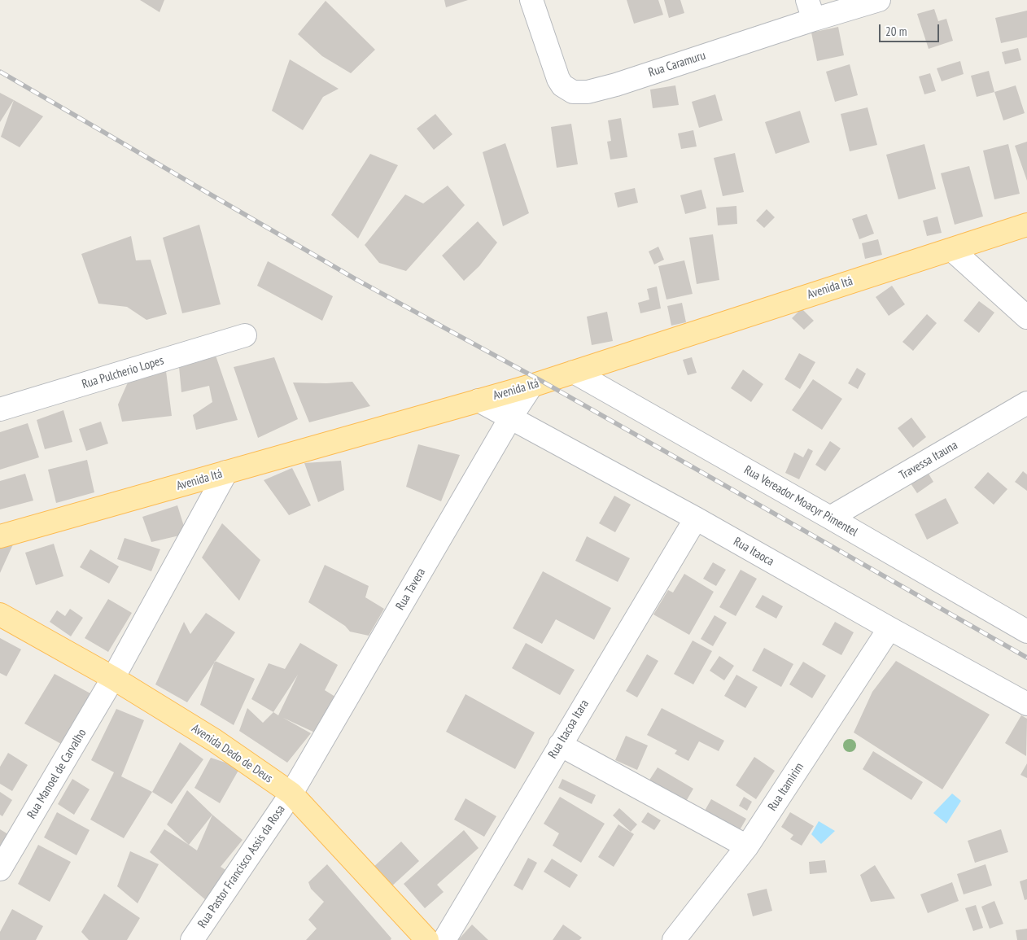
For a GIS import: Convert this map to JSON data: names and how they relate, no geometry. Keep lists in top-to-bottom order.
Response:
{
  "streets": {
    "main road": ["Avenida Itá", "Avenida Dedo de Deus"],
    "street": [
      "Rua Caramuru",
      "Rua Pulcherio Lopes",
      "Travessa Itauna",
      "Rua Vereador Moacyr Pimentel",
      "Rua Itaoca",
      "Rua Tavera",
      "Rua Itacoa Itara",
      "Rua Manoel de Carvalho",
      "Rua Itamirim",
      "Rua Pastor Francisco Assis da Rosa"
    ]
  },
  "crossings": [
    ["Avenida Itá", "Rua Vereador Moacyr Pimentel"],
    ["Avenida Itá", "Rua Itaoca"],
    ["Avenida Itá", "Rua Tavera"],
    ["Avenida Itá", "Rua Manoel de Carvalho"],
    ["Travessa Itauna", "Rua Vereador Moacyr Pimentel"],
    ["Rua Itaoca", "Rua Tavera"],
    ["Rua Itaoca", "Rua Itacoa Itara"],
    ["Rua Itaoca", "Rua Itamirim"],
    ["Rua Tavera", "Avenida Dedo de Deus"],
    ["Rua Tavera", "Rua Pastor Francisco Assis da Rosa"],
    ["Avenida Dedo de Deus", "Rua Manoel de Carvalho"],
    ["Avenida Dedo de Deus", "Rua Pastor Francisco Assis da Rosa"]
  ],
  "scale_bar": "20 m"
}
